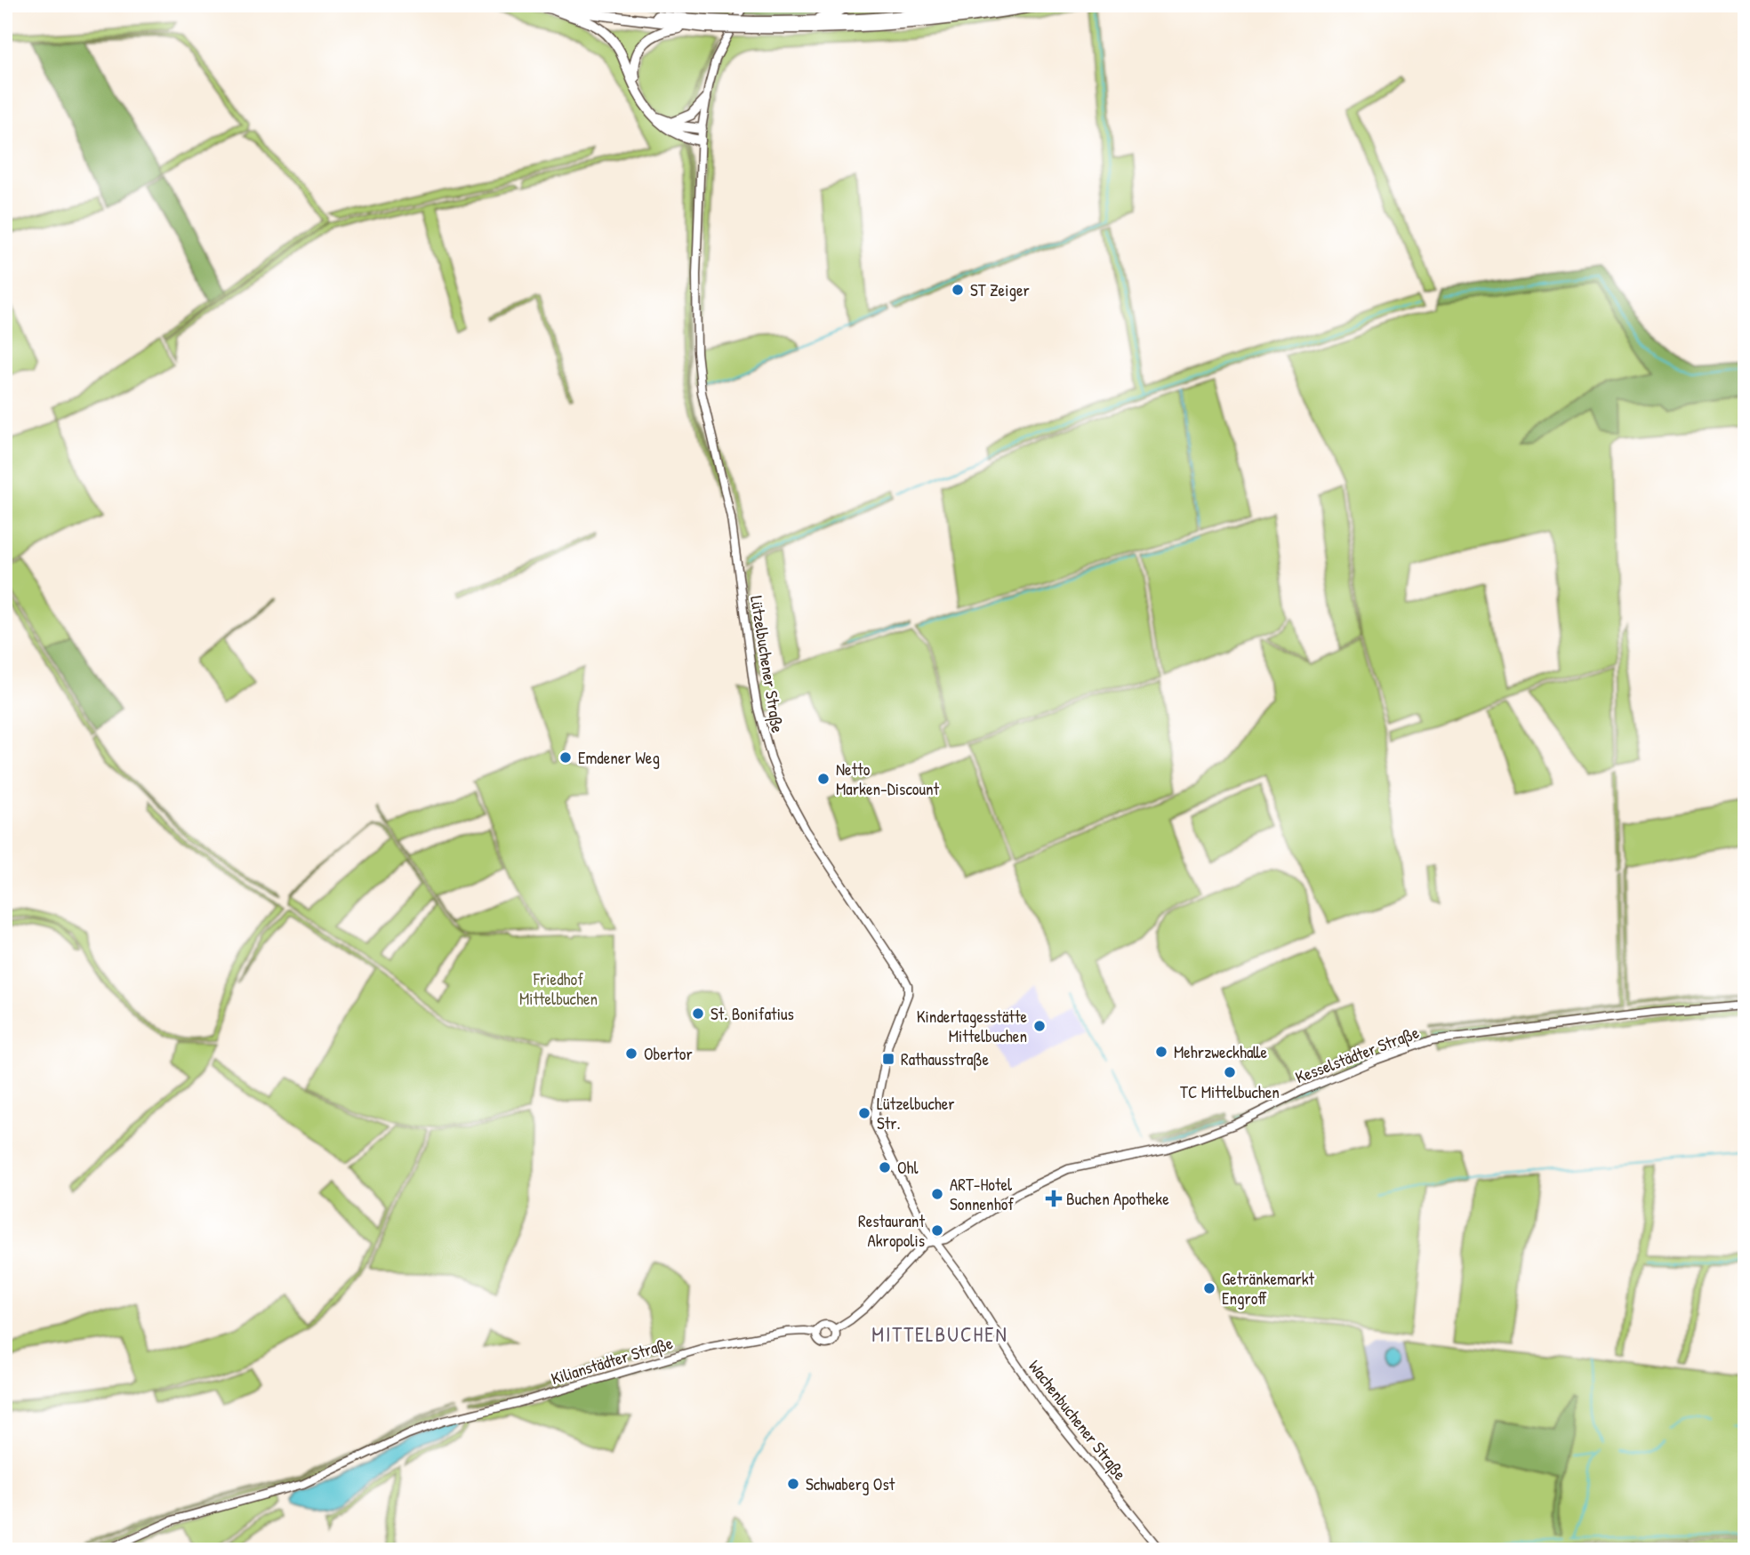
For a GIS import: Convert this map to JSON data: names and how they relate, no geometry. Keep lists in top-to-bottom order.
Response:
{
  "streets": {
    "main road": [
      "Lützelbuchener Straße",
      "Kesselstädter Straße",
      "Kilianstädter Straße",
      "Wachenbuchener Straße"
    ]
  },
  "crossings": [
    ["Lützelbuchener Straße", "Wachenbuchener Straße"],
    ["Kesselstädter Straße", "Wachenbuchener Straße"]
  ],
  "districts": ["MITTELBUCHEN"],
  "parks": ["Friedhof Mittelbuchen"],
  "places": {
    "other": [
      "ST Zeiger",
      "Emdener Weg",
      "Netto Marken-Discount",
      "St. Bonifatius",
      "Kindertagesstätte Mittelbuchen",
      "Mehrzweckhalle",
      "Obertor",
      "TC Mittelbuchen",
      "Lützelbucher Str.",
      "Ohl",
      "ART-Hotel Sonnenhof",
      "Restaurant Akropolis",
      "Getränkemarkt Engroff",
      "Schwaberg Ost"
    ],
    "transit": ["Rathausstraße"],
    "health": ["Buchen Apotheke"]
  }
}
